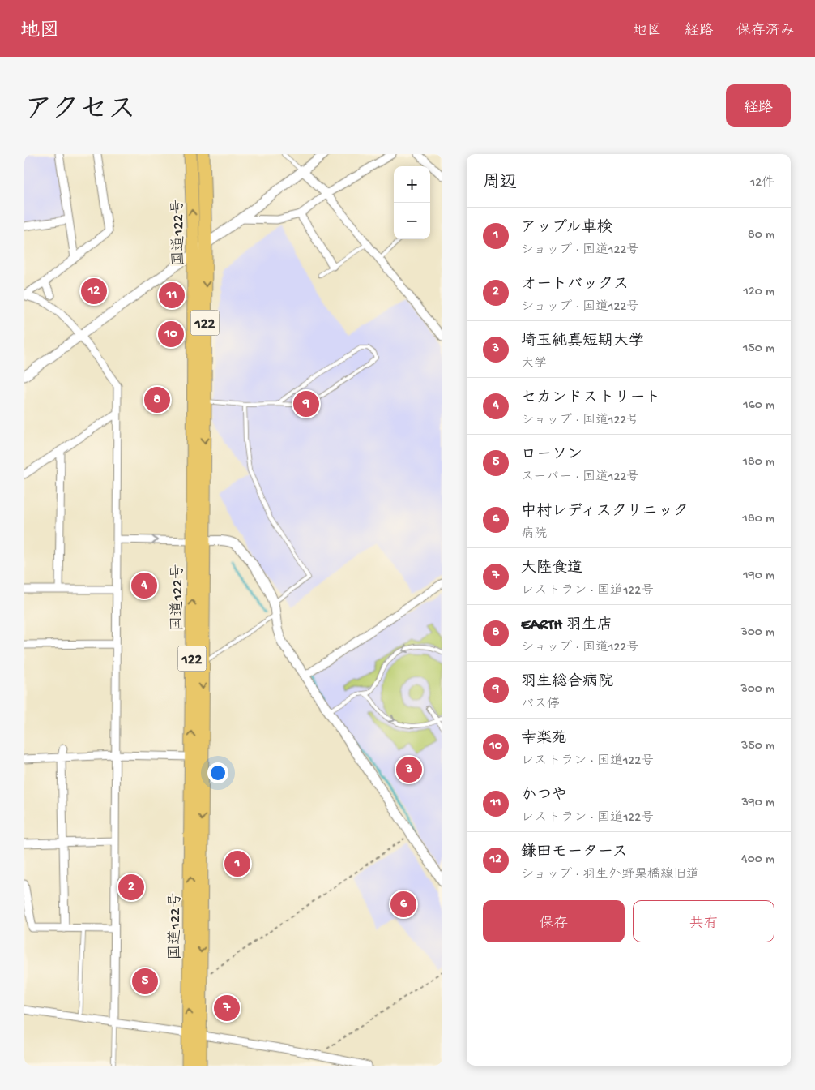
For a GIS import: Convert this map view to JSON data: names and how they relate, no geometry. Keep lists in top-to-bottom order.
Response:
{
  "streets": {
    "highway": ["国道122号", "122"]
  },
  "page": {
    "header": "地図",
    "nav": ["地図", "経路", "保存済み"],
    "title": "アクセス",
    "buttons": [
      "経路",
      ["保存", "共有"]
    ],
    "heading": ["周辺", "12件"],
    "map_buttons": ["+", "−"],
    "list": [
      {
        "mark": "1",
        "name": "アップル車検",
        "note": "ショップ · 国道122号",
        "value": "80 m"
      },
      {
        "mark": "2",
        "name": "オートバックス",
        "note": "ショップ · 国道122号",
        "value": "120 m"
      },
      {
        "mark": "3",
        "name": "埼玉純真短期大学",
        "note": "大学",
        "value": "150 m"
      },
      {
        "mark": "4",
        "name": "セカンドストリート",
        "note": "ショップ · 国道122号",
        "value": "160 m"
      },
      {
        "mark": "5",
        "name": "ローソン",
        "note": "スーパー · 国道122号",
        "value": "180 m"
      },
      {
        "mark": "6",
        "name": "中村レディスクリニック",
        "note": "病院",
        "value": "180 m"
      },
      {
        "mark": "7",
        "name": "大陸食道",
        "note": "レストラン · 国道122号",
        "value": "190 m"
      },
      {
        "mark": "8",
        "name": "EARTH 羽生店",
        "note": "ショップ · 国道122号",
        "value": "300 m"
      },
      {
        "mark": "9",
        "name": "羽生総合病院",
        "note": "バス停",
        "value": "300 m"
      },
      {
        "mark": "10",
        "name": "幸楽苑",
        "note": "レストラン · 国道122号",
        "value": "350 m"
      },
      {
        "mark": "11",
        "name": "かつや",
        "note": "レストラン · 国道122号",
        "value": "390 m"
      },
      {
        "mark": "12",
        "name": "鎌田モータース",
        "note": "ショップ · 羽生外野栗橋線旧道",
        "value": "400 m"
      }
    ],
    "pins": [
      "12",
      "11",
      "10",
      "8",
      "9",
      "4",
      "3",
      "1",
      "2",
      "6",
      "5",
      "7"
    ]
  }
}
